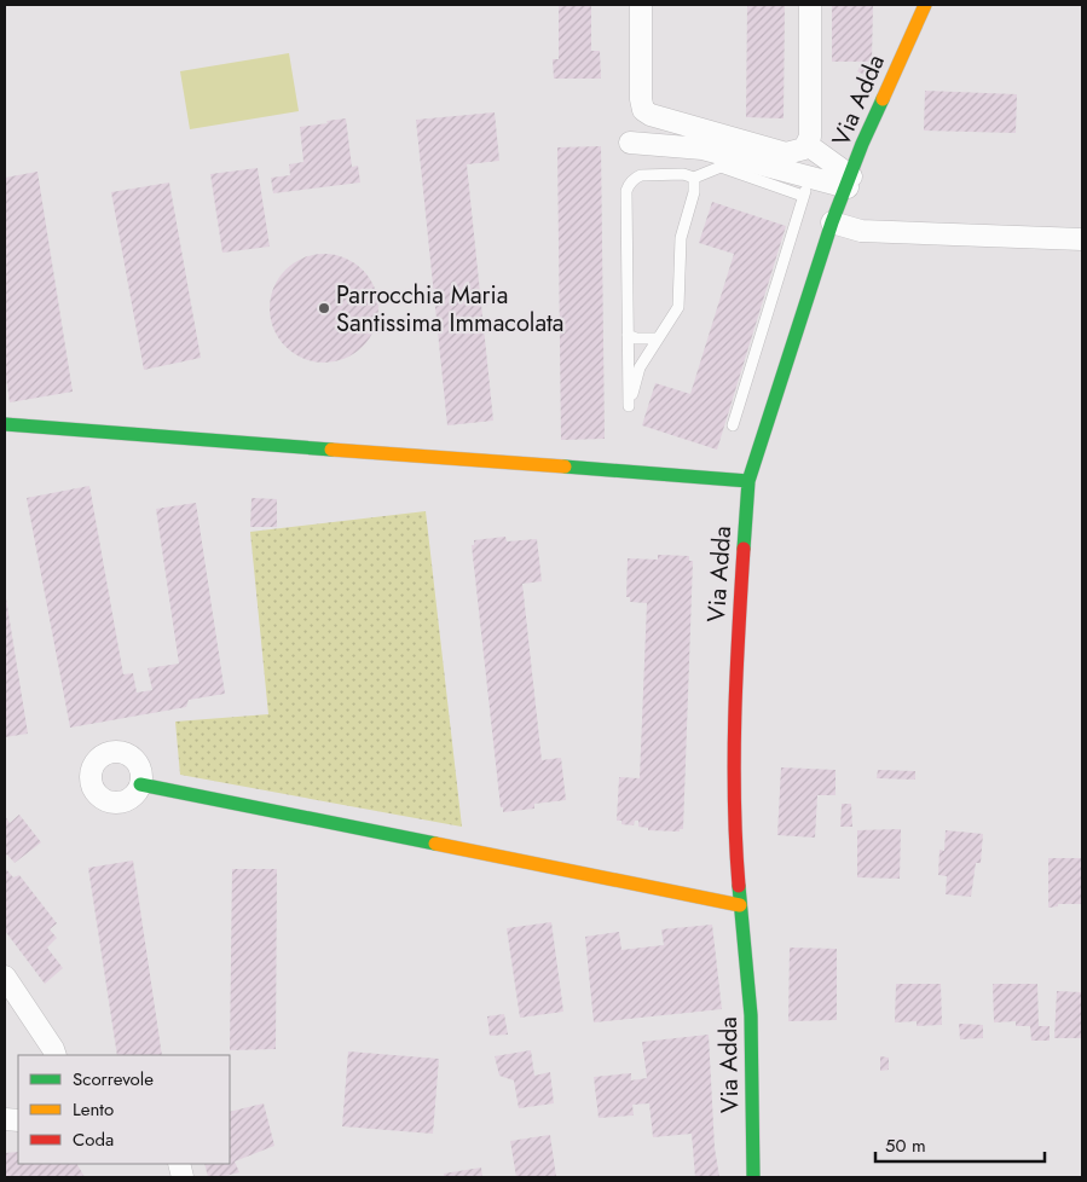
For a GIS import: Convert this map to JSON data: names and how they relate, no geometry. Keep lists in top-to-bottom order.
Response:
{
  "streets": {
    "street": ["Via Adda"]
  },
  "places": ["Parrocchia Maria Santissima Immacolata"],
  "legend": ["Scorrevole", "Lento", "Coda"],
  "scale_bar": "50 m"
}
